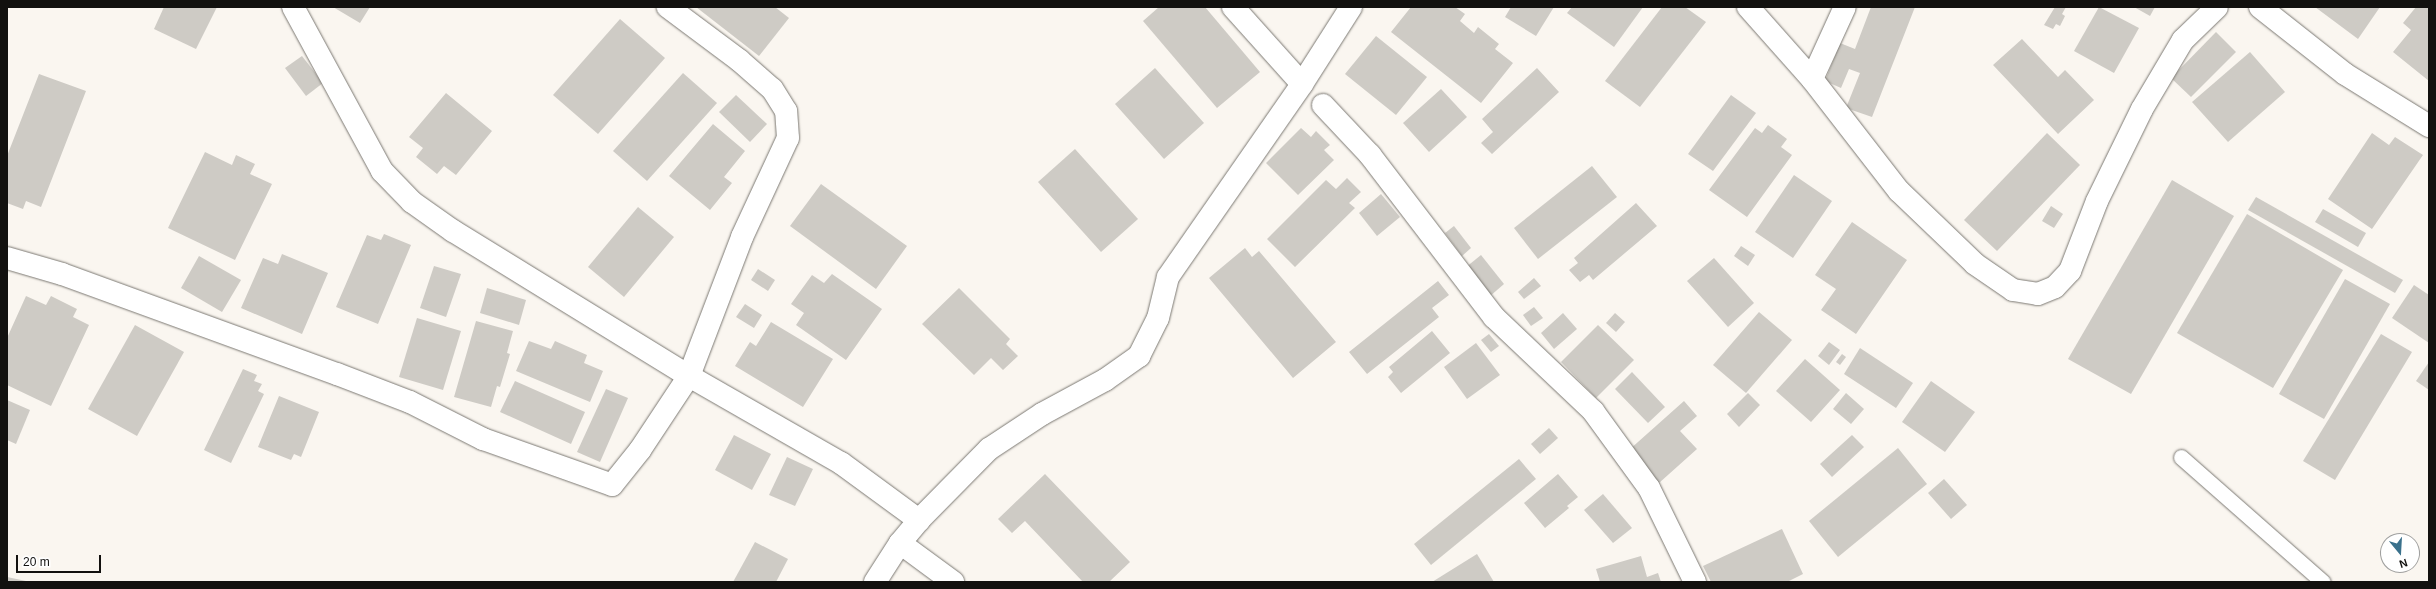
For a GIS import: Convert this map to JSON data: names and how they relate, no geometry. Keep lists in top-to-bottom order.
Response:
{
  "scale_bar": "20 m",
  "north": "bottom"
}
